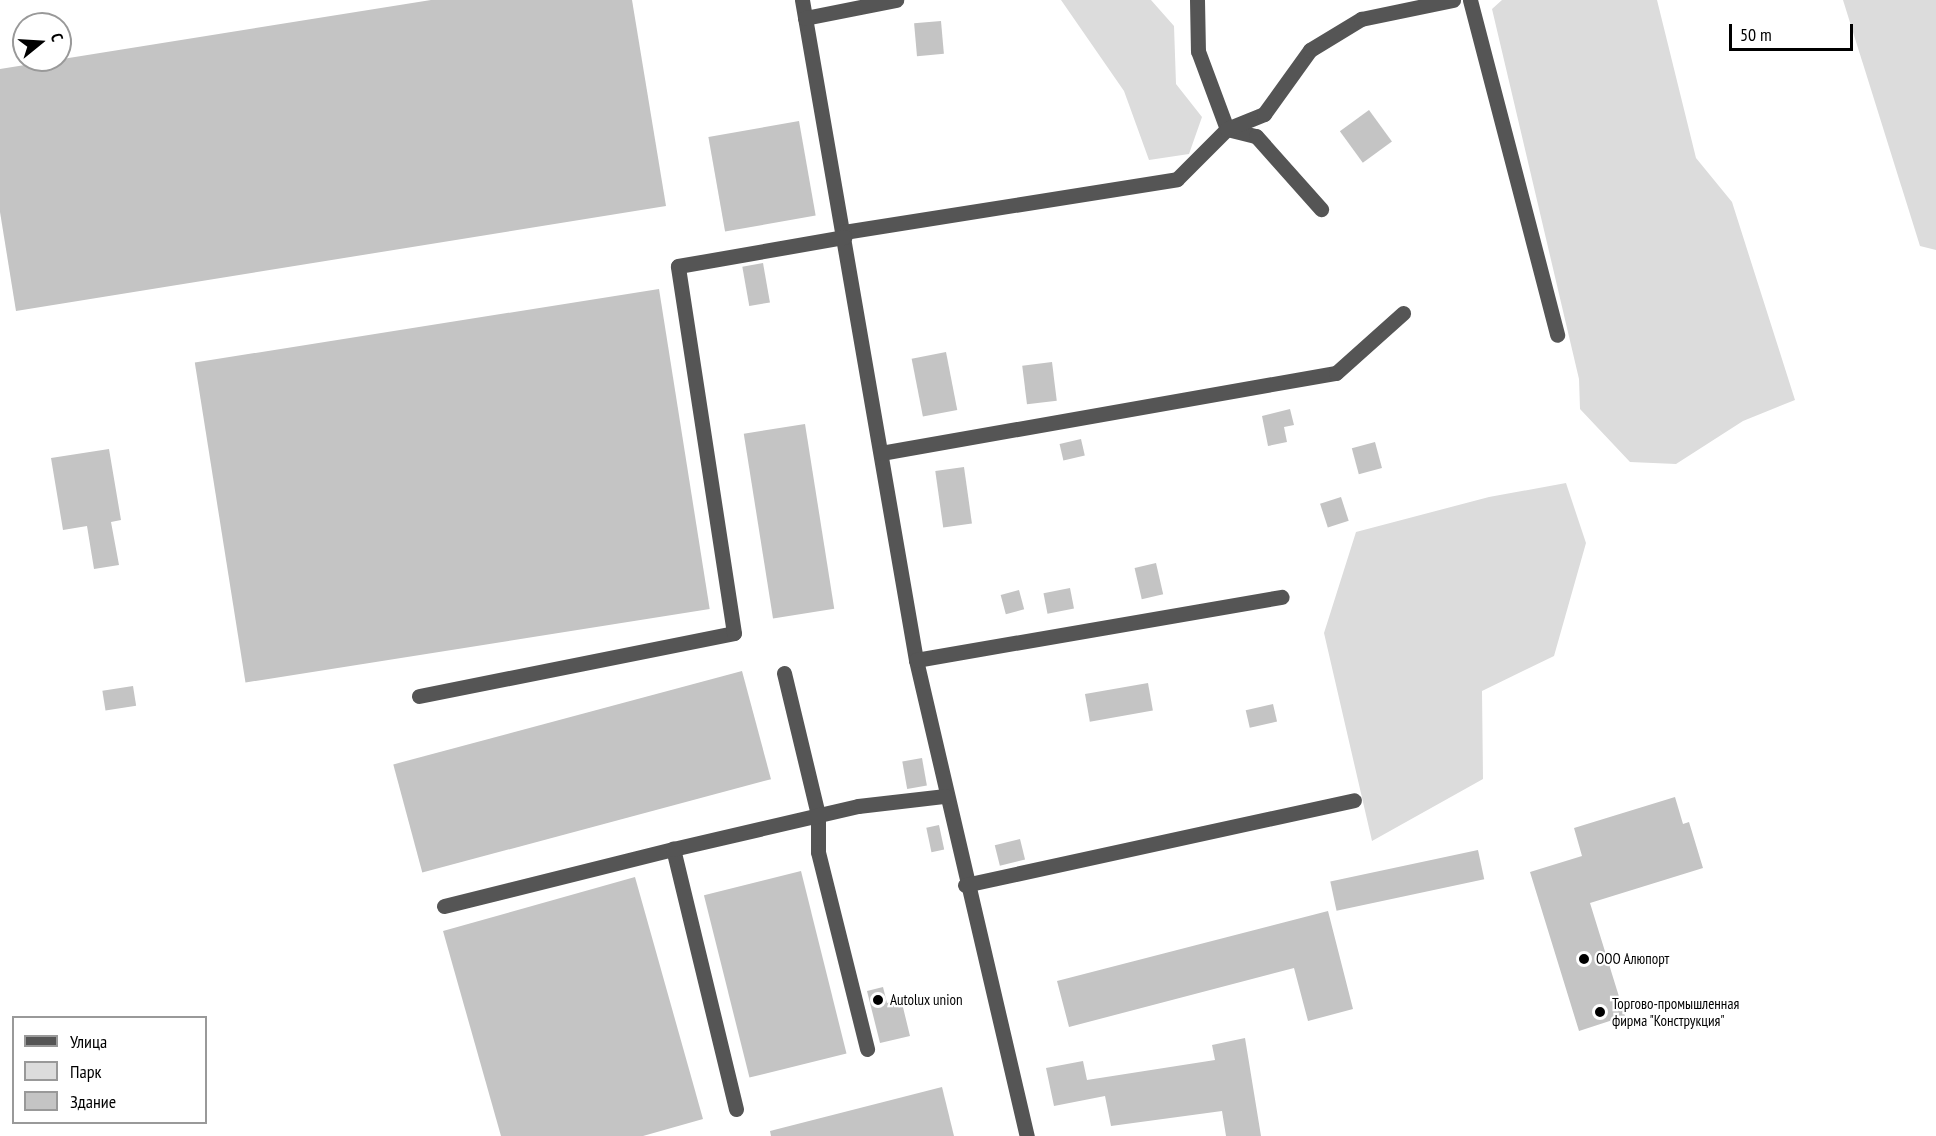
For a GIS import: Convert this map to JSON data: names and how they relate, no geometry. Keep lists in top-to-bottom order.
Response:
{
  "places": ["ООО Алюпорт", "Autolux union", "Торгово-промышленная фирма \"Конструкция\""],
  "legend": ["Улица", "Парк", "Здание"],
  "scale_bar": "50 m",
  "north": "right"
}
